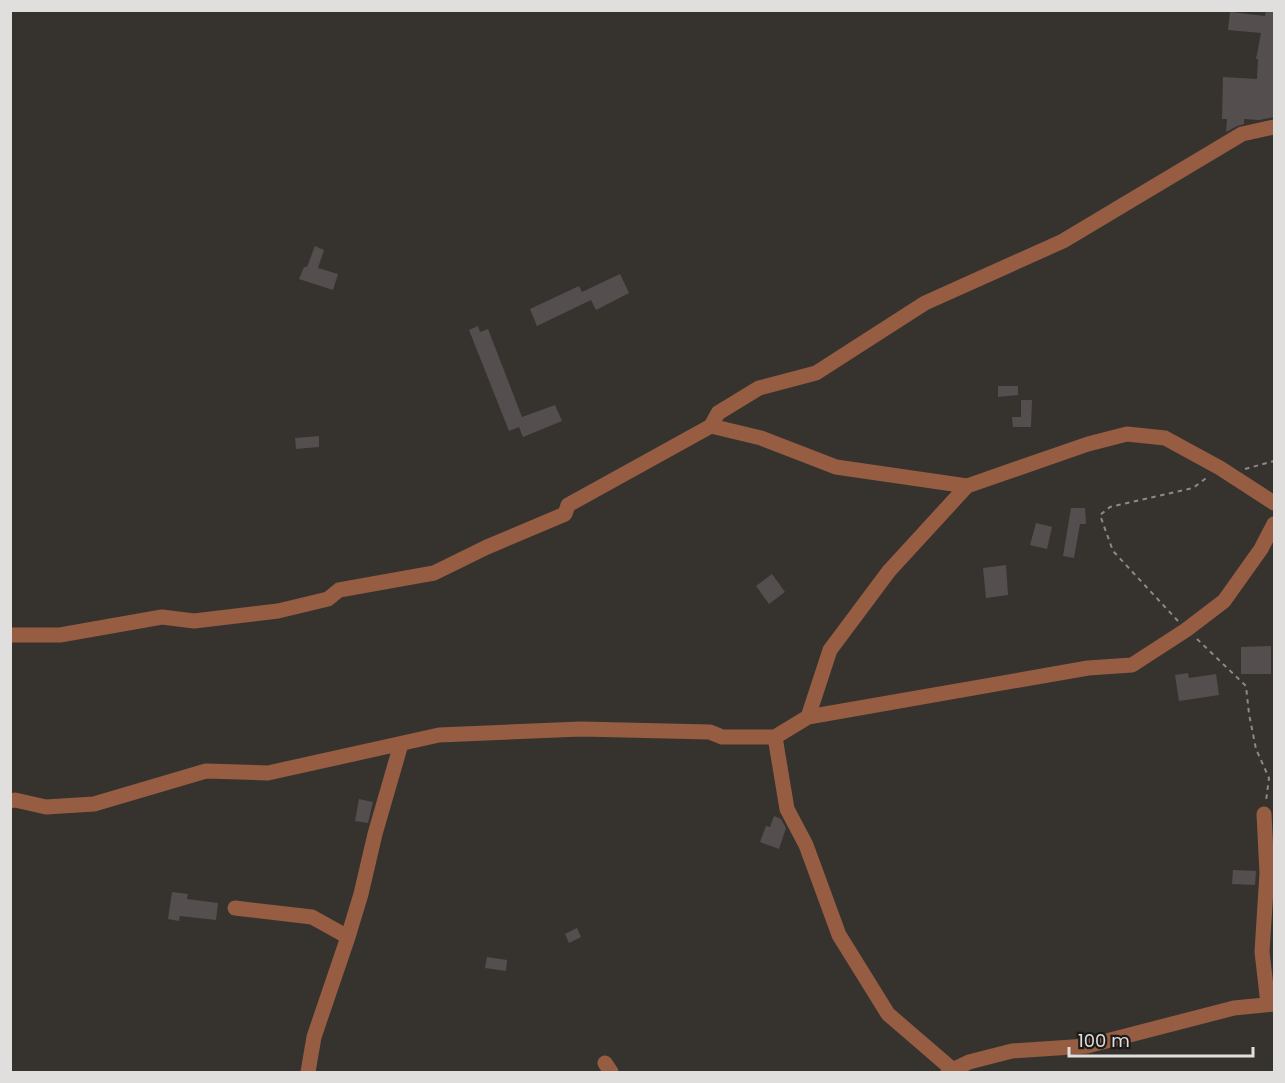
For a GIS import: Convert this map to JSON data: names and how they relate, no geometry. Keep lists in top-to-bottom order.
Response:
{
  "scale_bar": "100 m"
}
